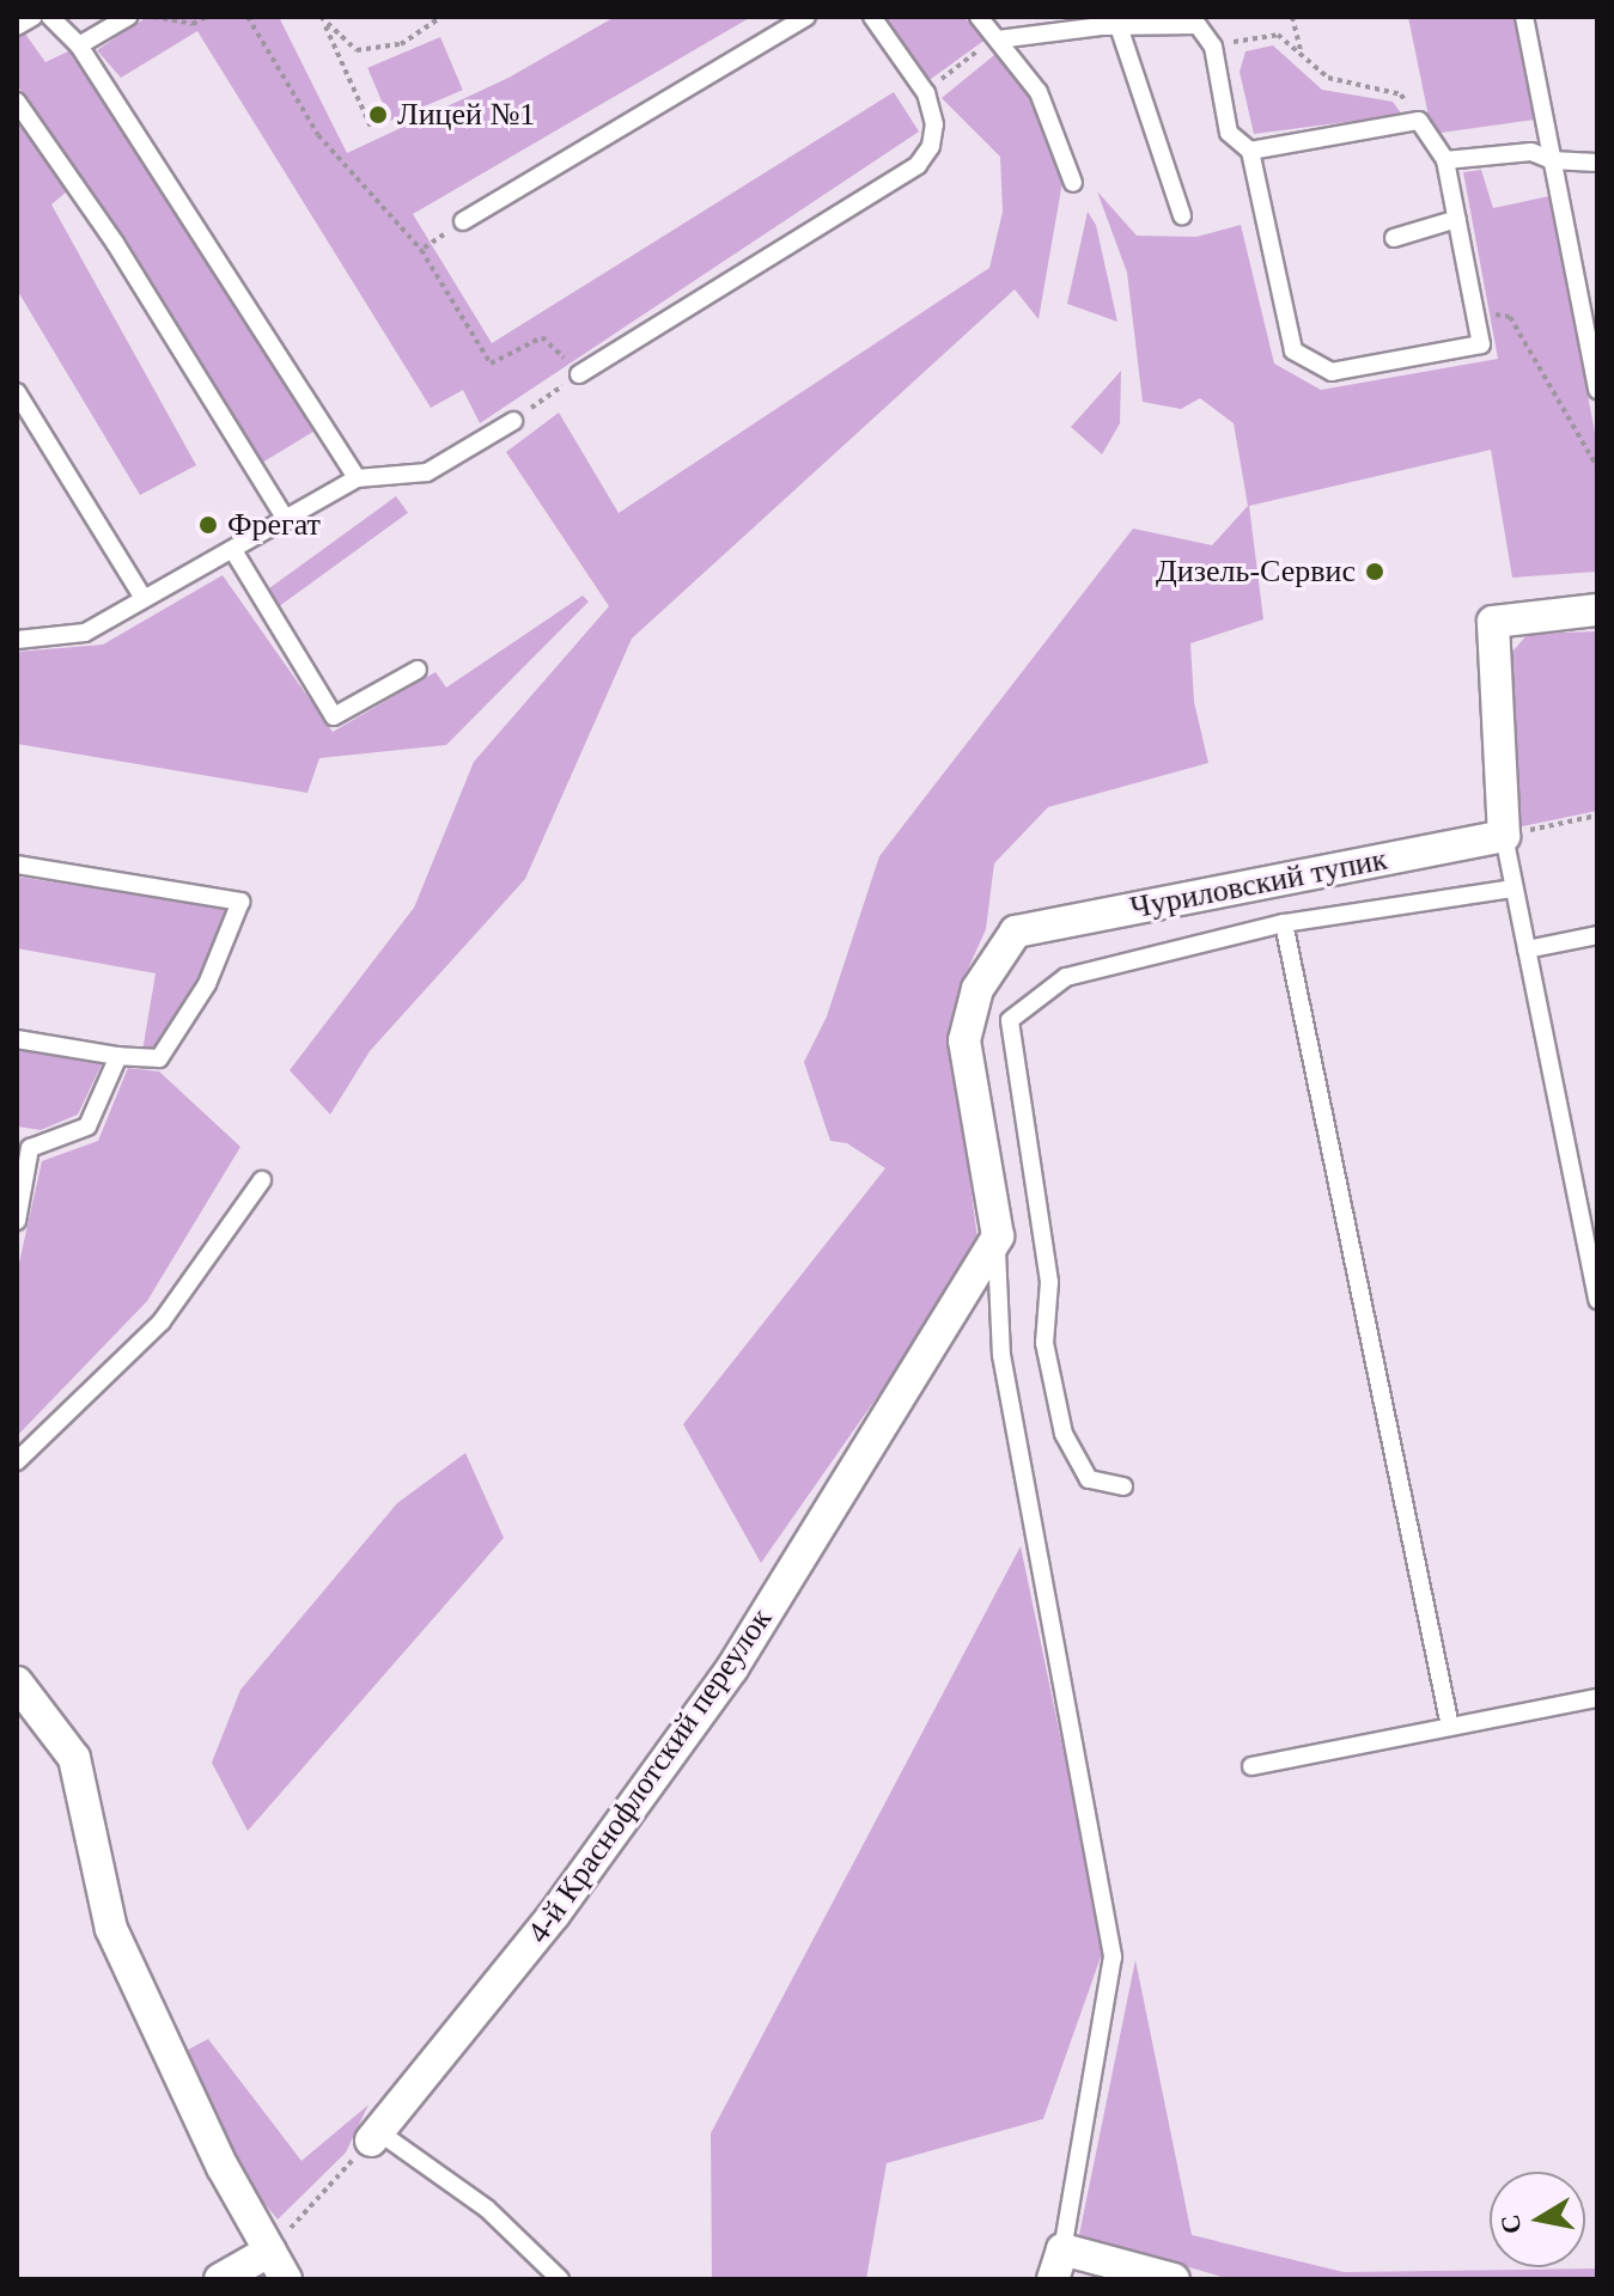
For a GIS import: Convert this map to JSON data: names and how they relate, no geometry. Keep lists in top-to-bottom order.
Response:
{
  "streets": {
    "street": ["Чуриловский тупик", "4-й Краснофлотский переулок"]
  },
  "crossings": [
    ["Чуриловский тупик", "4-й Краснофлотский переулок"]
  ],
  "places": ["Лицей №1", "Фрегат", "Дизель-Сервис"],
  "north": "left"
}
